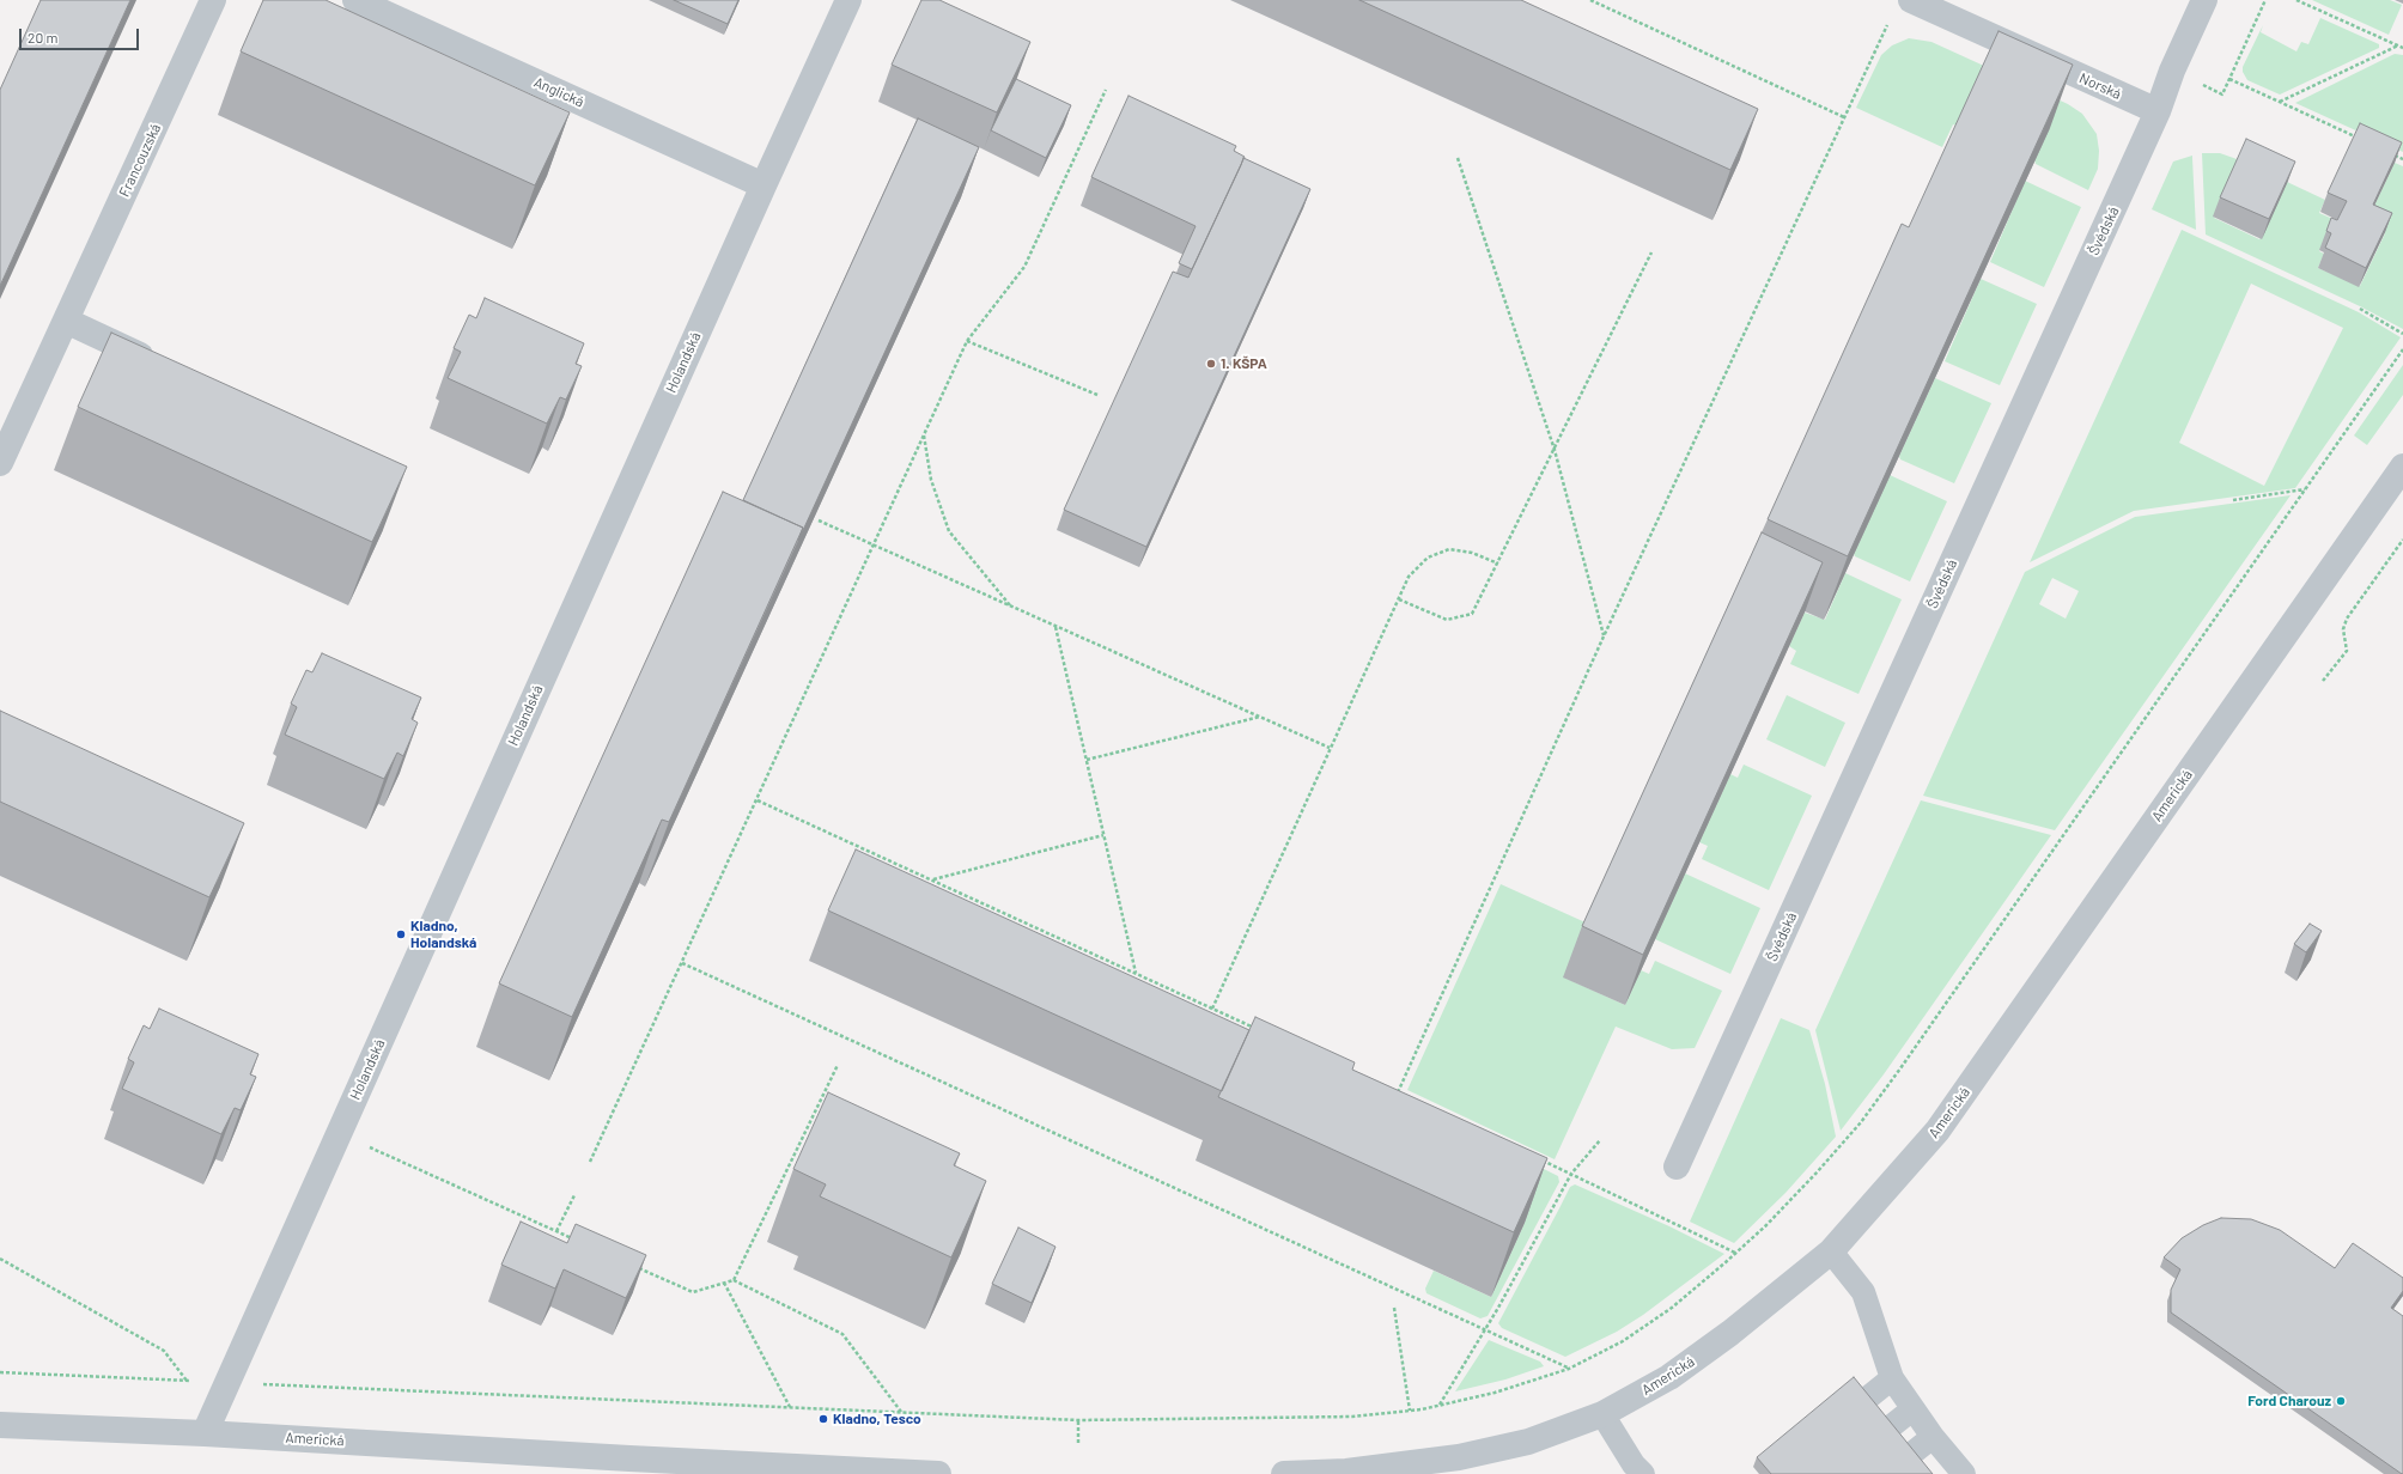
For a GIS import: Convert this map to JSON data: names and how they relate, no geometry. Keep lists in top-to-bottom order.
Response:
{
  "streets": {
    "street": [
      "Norská",
      "Anglická",
      "Francouzská",
      "Švédská",
      "Holandská",
      "Americká"
    ]
  },
  "crossings": [
    ["Norská", "Švédská"],
    ["Anglická", "Holandská"],
    ["Holandská", "Americká"]
  ],
  "places": [
    "1. KŠPA",
    "Kladno, Holandská",
    "Ford Charouz",
    "Kladno, Tesco"
  ],
  "scale_bar": "20 m"
}
